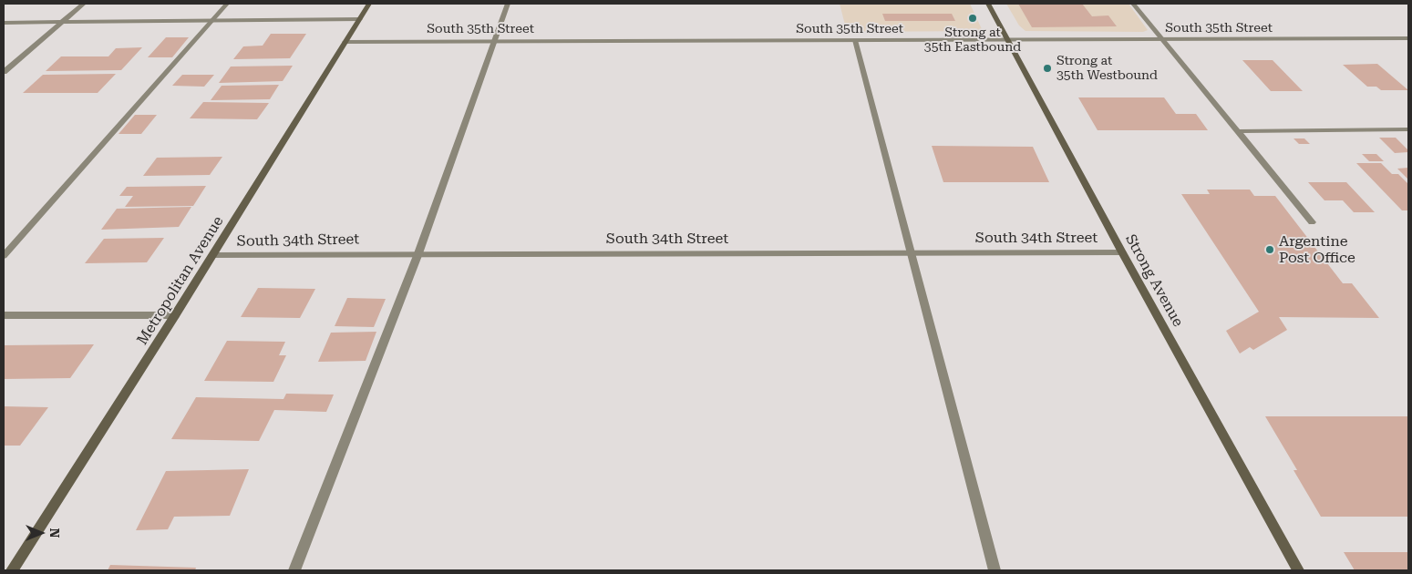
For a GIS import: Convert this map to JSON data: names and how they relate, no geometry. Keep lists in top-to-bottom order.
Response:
{
  "streets": {
    "main road": ["Metropolitan Avenue", "Strong Avenue"],
    "street": ["South 35th Street", "South 34th Street"]
  },
  "crossings": [
    ["South 35th Street", "Metropolitan Avenue"],
    ["South 35th Street", "Strong Avenue"],
    ["South 34th Street", "Metropolitan Avenue"],
    ["South 34th Street", "Strong Avenue"]
  ],
  "places": ["Strong at 35th Eastbound", "Strong at 35th Westbound", "Argentine Post Office"],
  "north": "right"
}
